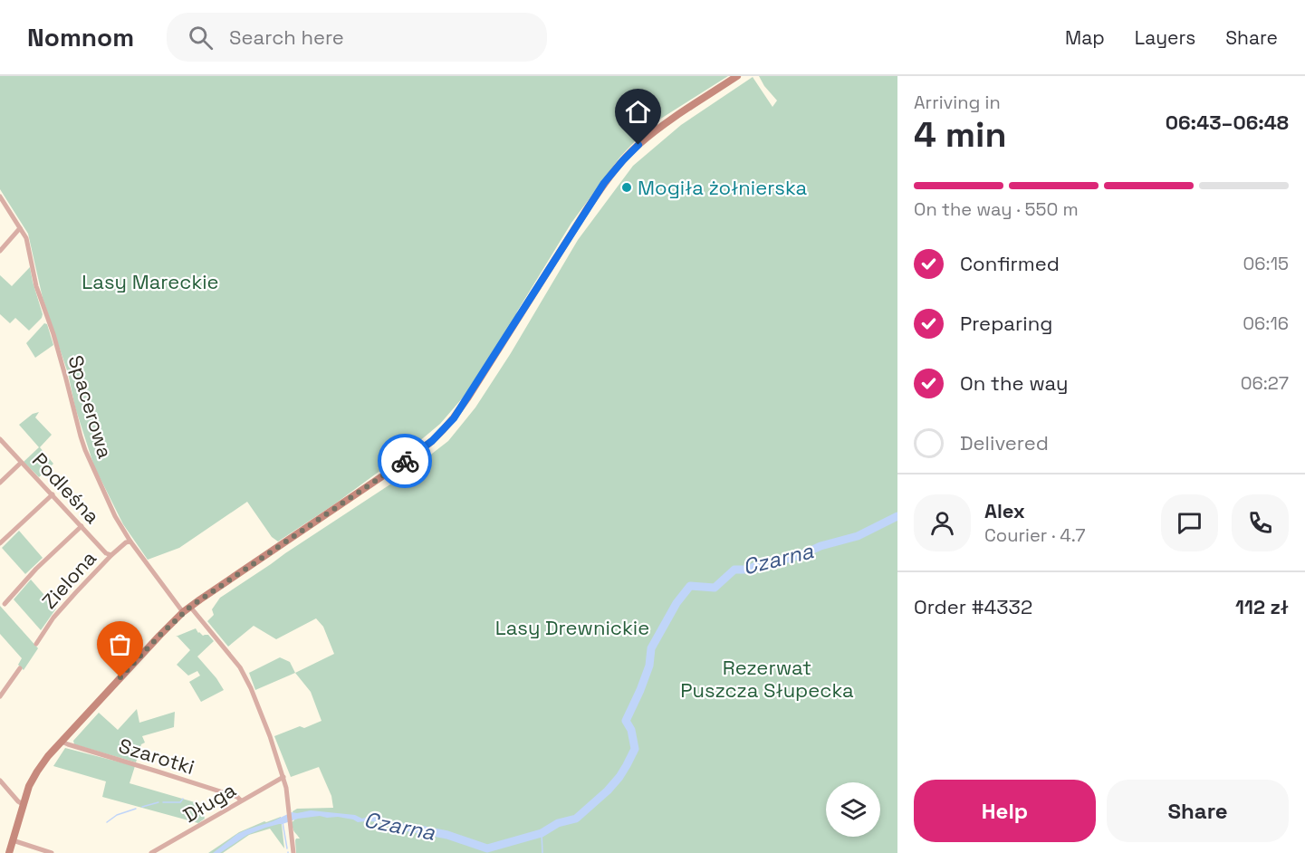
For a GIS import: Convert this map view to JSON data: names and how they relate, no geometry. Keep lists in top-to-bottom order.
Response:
{
  "streets": {
    "street": [
      "Spacerowa",
      "Podleśna",
      "Zielona",
      "Szarotki",
      "Długa"
    ]
  },
  "crossings": [
    ["Spacerowa", "Zielona"],
    ["Podleśna", "Zielona"],
    ["Szarotki", "Długa"]
  ],
  "water": ["Czarna"],
  "parks": ["Lasy Mareckie", "Lasy Drewnickie", "Rezerwat Puszcza Słupecka"],
  "places": ["Mogiła żołnierska"],
  "page": {
    "header": "Nomnom",
    "search": "Search here",
    "nav": ["Map", "Layers", "Share"],
    "heading": ["4 min", "Arriving in", "06:43–06:48"],
    "panel": [
      "Alex",
      "Courier · 4.7",
      "Order #4332",
      "112 zł"
    ],
    "bar": "On the way · 550 m",
    "list": [
      ["Confirmed", "06:15"],
      ["Preparing", "06:16"],
      ["On the way", "06:27"],
      "Delivered"
    ],
    "buttons": ["Help", "Share"]
  }
}
